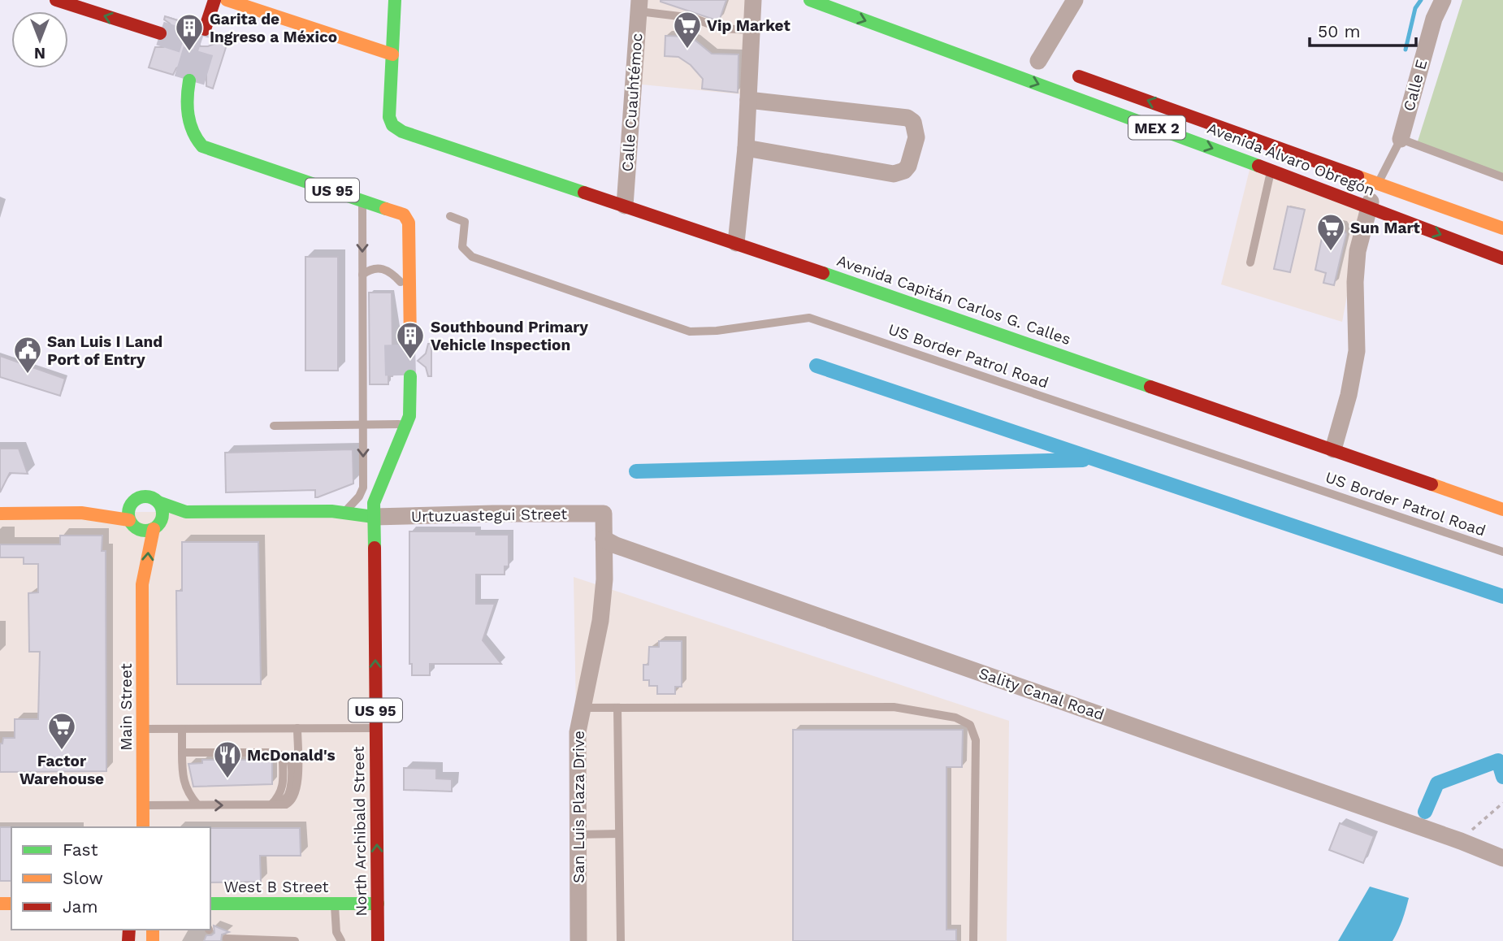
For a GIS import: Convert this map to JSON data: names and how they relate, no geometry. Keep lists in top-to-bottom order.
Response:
{
  "streets": {
    "main road": [
      "MEX 2",
      "Avenida Álvaro Obregón",
      "US 95",
      "Avenida Capitán Carlos G. Calles",
      "Urtuzuastegui Street",
      "Main Street",
      "North Archibald Street",
      "West B Street"
    ],
    "street": [
      "Calle E",
      "Calle Cuauhtémoc",
      "Sality Canal Road",
      "San Luis Plaza Drive"
    ],
    "lane": ["US Border Patrol Road"]
  },
  "crossings": [
    ["Calle Cuauhtémoc", "Avenida Capitán Carlos G. Calles"],
    ["US 95", "Urtuzuastegui Street"],
    ["US 95", "North Archibald Street"],
    ["Urtuzuastegui Street", "Sality Canal Road"],
    ["Urtuzuastegui Street", "Main Street"],
    ["Urtuzuastegui Street", "San Luis Plaza Drive"],
    ["Urtuzuastegui Street", "North Archibald Street"],
    ["Sality Canal Road", "San Luis Plaza Drive"],
    ["North Archibald Street", "West B Street"]
  ],
  "one_way": ["North Archibald Street"],
  "places": {
    "supermarket": ["Vip Market", "Sun Mart", "Factor Warehouse"],
    "building": ["Garita de Ingreso a México", "Southbound Primary Vehicle Inspection"],
    "public building": ["San Luis I Land Port of Entry"],
    "restaurant": ["McDonald's"]
  },
  "legend": ["Fast", "Slow", "Jam"],
  "scale_bar": "50 m",
  "north": "bottom"
}
